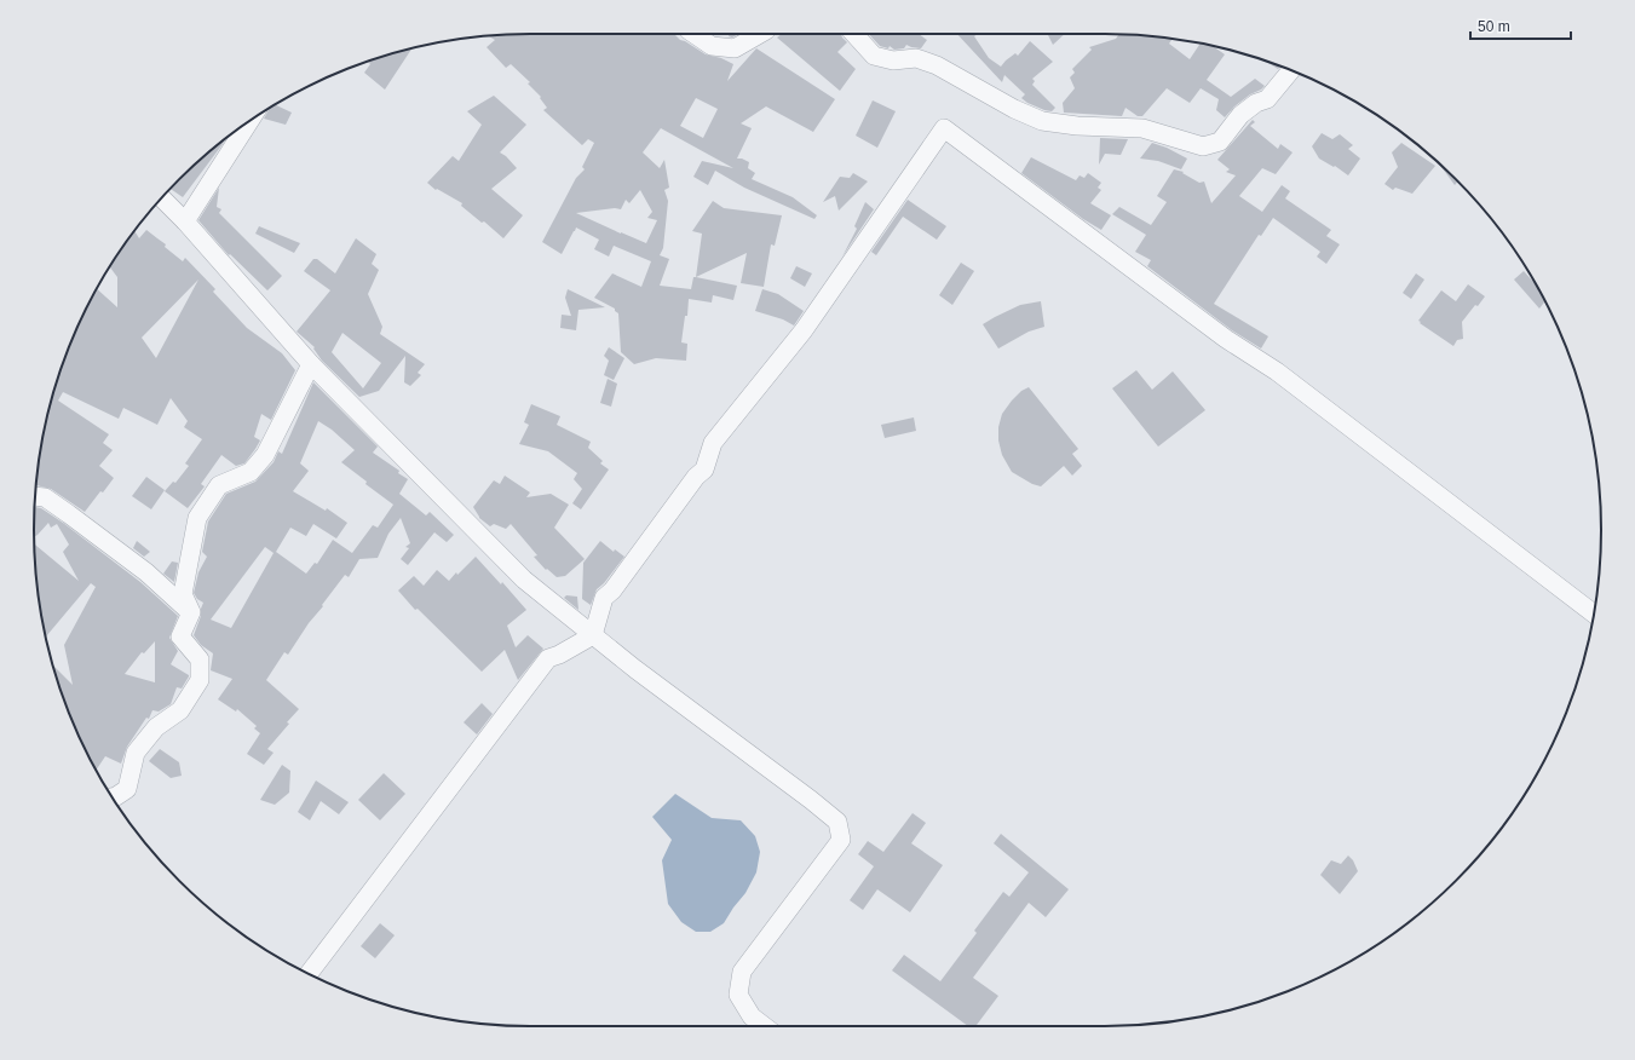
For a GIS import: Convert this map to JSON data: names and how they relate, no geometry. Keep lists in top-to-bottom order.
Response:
{
  "scale_bar": "50 m"
}
